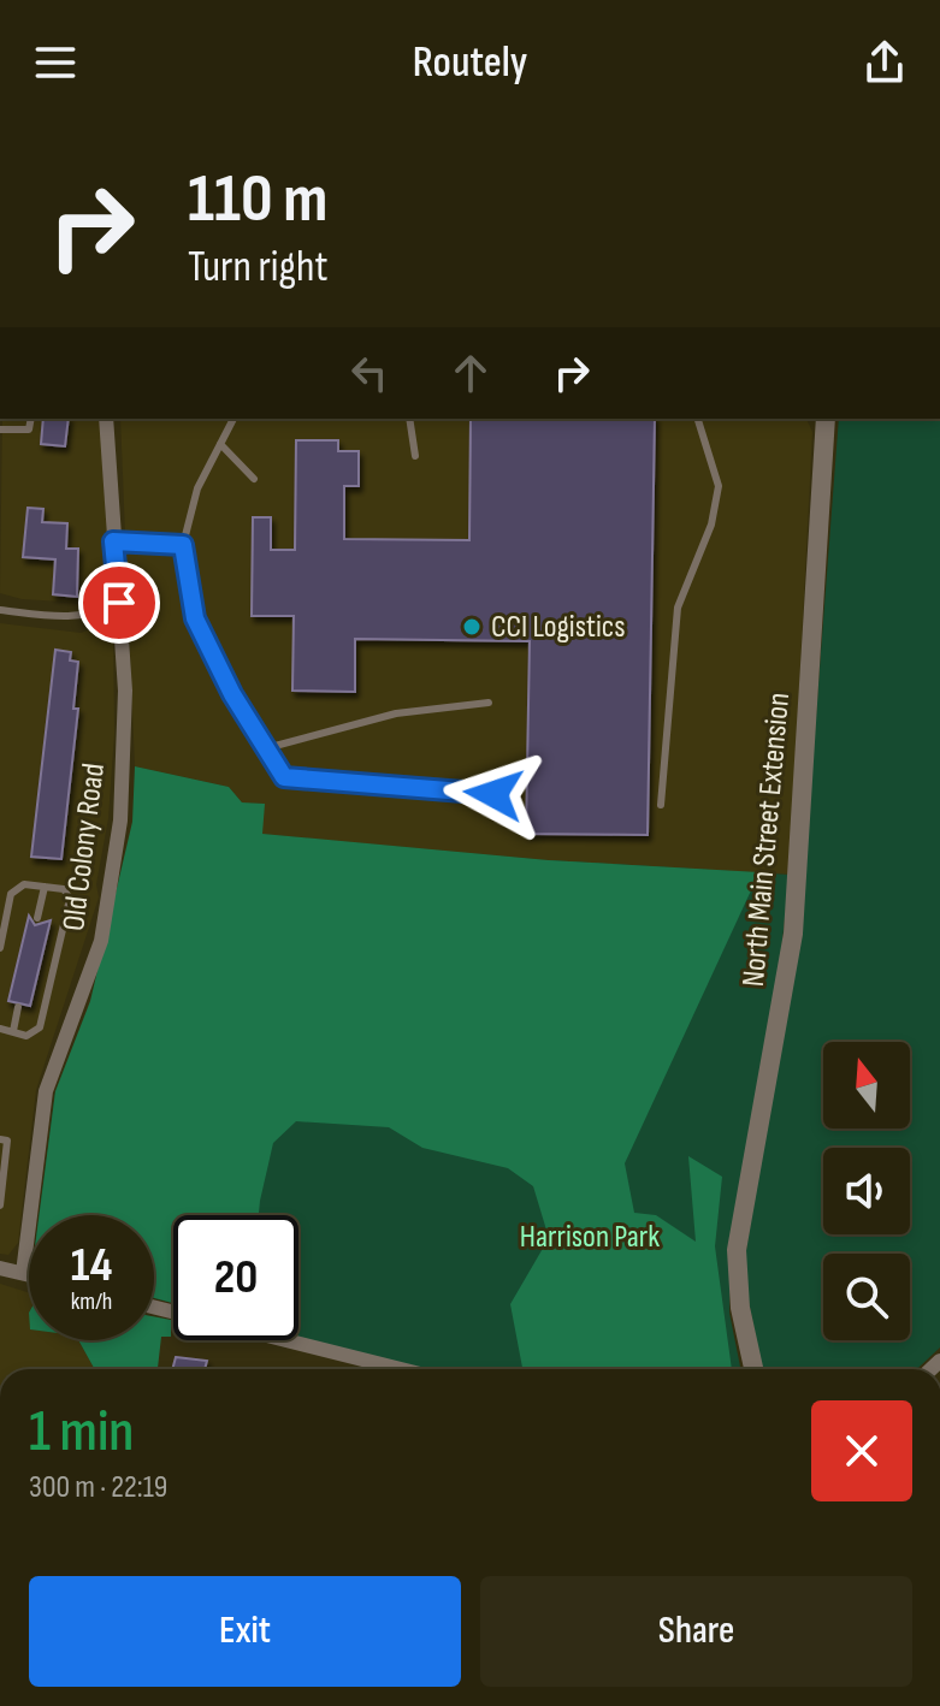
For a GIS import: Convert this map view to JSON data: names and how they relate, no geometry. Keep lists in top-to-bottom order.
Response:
{
  "streets": {
    "street": ["North Main Street Extension", "Old Colony Road"]
  },
  "parks": ["Harrison Park"],
  "places": ["CCI Logistics"],
  "north": "top",
  "page": {
    "header": "Routely",
    "turn": ["110 m", "Turn right"],
    "speed": "14 km/h",
    "limit": "20",
    "heading": ["1 min", "300 m · 22:19"],
    "buttons": ["Exit", "Share"]
  }
}
